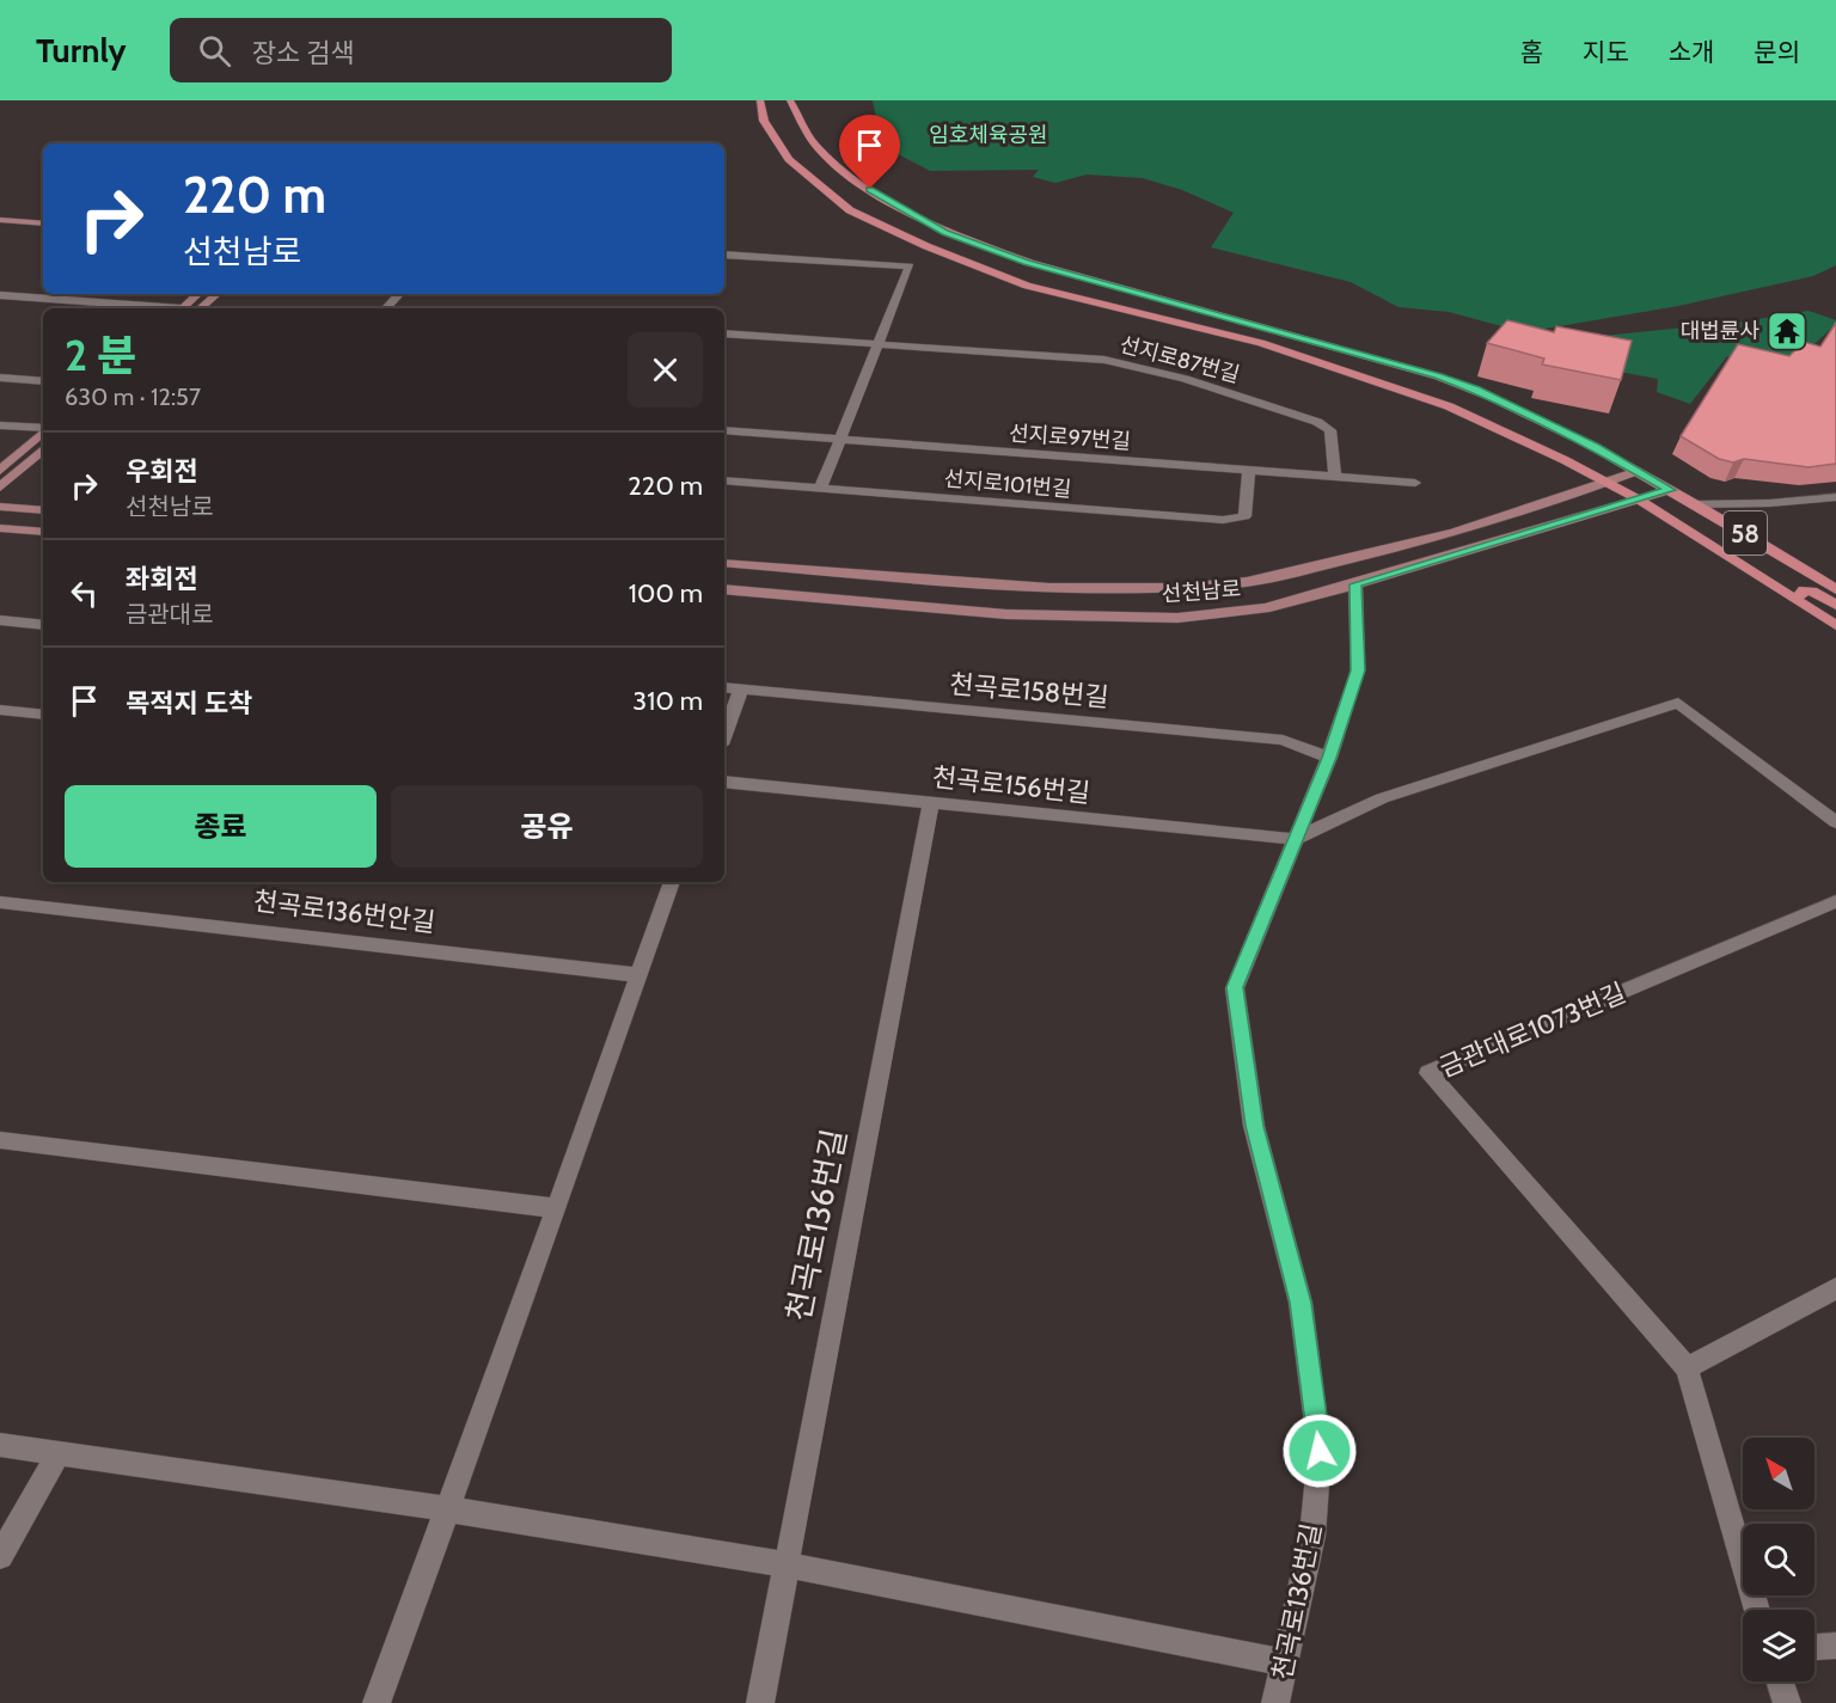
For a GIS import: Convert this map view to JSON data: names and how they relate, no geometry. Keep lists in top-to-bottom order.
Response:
{
  "streets": {
    "main road": ["58", "선천남로"],
    "street": [
      "선지로87번길",
      "선지로97번길",
      "선지로101번길",
      "천곡로158번길",
      "천곡로156번길",
      "천곡로136번안길",
      "금관대로1073번길",
      "천곡로136번길"
    ]
  },
  "crossings": [
    ["선지로87번길", "선지로97번길"],
    ["선지로97번길", "선지로101번길"],
    ["58", "선천남로"],
    ["선천남로", "천곡로136번길"],
    ["천곡로158번길", "천곡로136번길"],
    ["천곡로156번길", "천곡로136번길"]
  ],
  "parks": ["임호체육공원"],
  "places": {
    "temple": ["대법륜사"]
  },
  "north": "top left",
  "page": {
    "header": "Turnly",
    "search": "장소 검색",
    "nav": [
      "홈",
      "지도",
      "소개",
      "문의"
    ],
    "turn": ["220 m", "선천남로"],
    "heading": ["2 분", "630 m · 12:57"],
    "list": [
      {
        "name": "우회전",
        "note": "선천남로",
        "value": "220 m"
      },
      {
        "name": "좌회전",
        "note": "금관대로",
        "value": "100 m"
      },
      {
        "name": "목적지 도착",
        "value": "310 m"
      }
    ],
    "buttons": ["종료", "공유"]
  }
}
